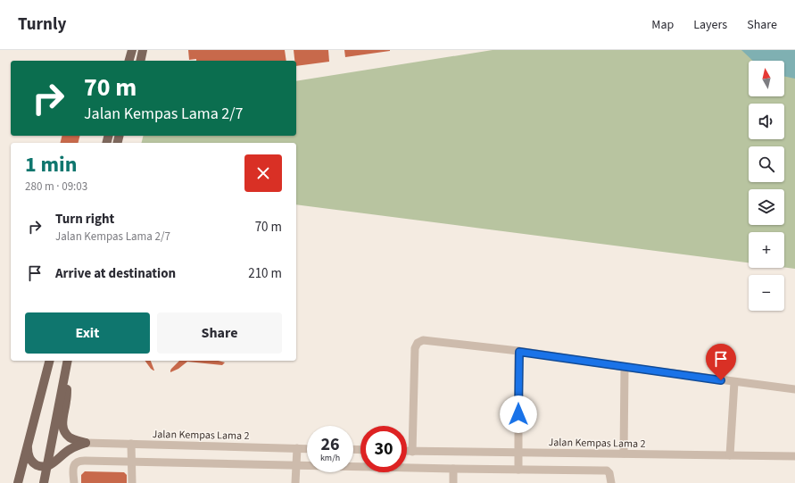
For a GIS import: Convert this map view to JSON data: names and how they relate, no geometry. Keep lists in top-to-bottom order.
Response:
{
  "streets": {
    "street": ["Jalan Kempas Lama 2"]
  },
  "north": "top",
  "page": {
    "header": "Turnly",
    "nav": ["Map", "Layers", "Share"],
    "map_buttons": ["+", "−"],
    "turn": ["70 m", "Jalan Kempas Lama 2/7"],
    "heading": ["1 min", "280 m · 09:03"],
    "list": [
      {
        "name": "Turn right",
        "note": "Jalan Kempas Lama 2/7",
        "value": "70 m"
      },
      {
        "name": "Arrive at destination",
        "value": "210 m"
      }
    ],
    "buttons": ["Exit", "Share"],
    "speed": "26 km/h",
    "limit": "30"
  }
}
